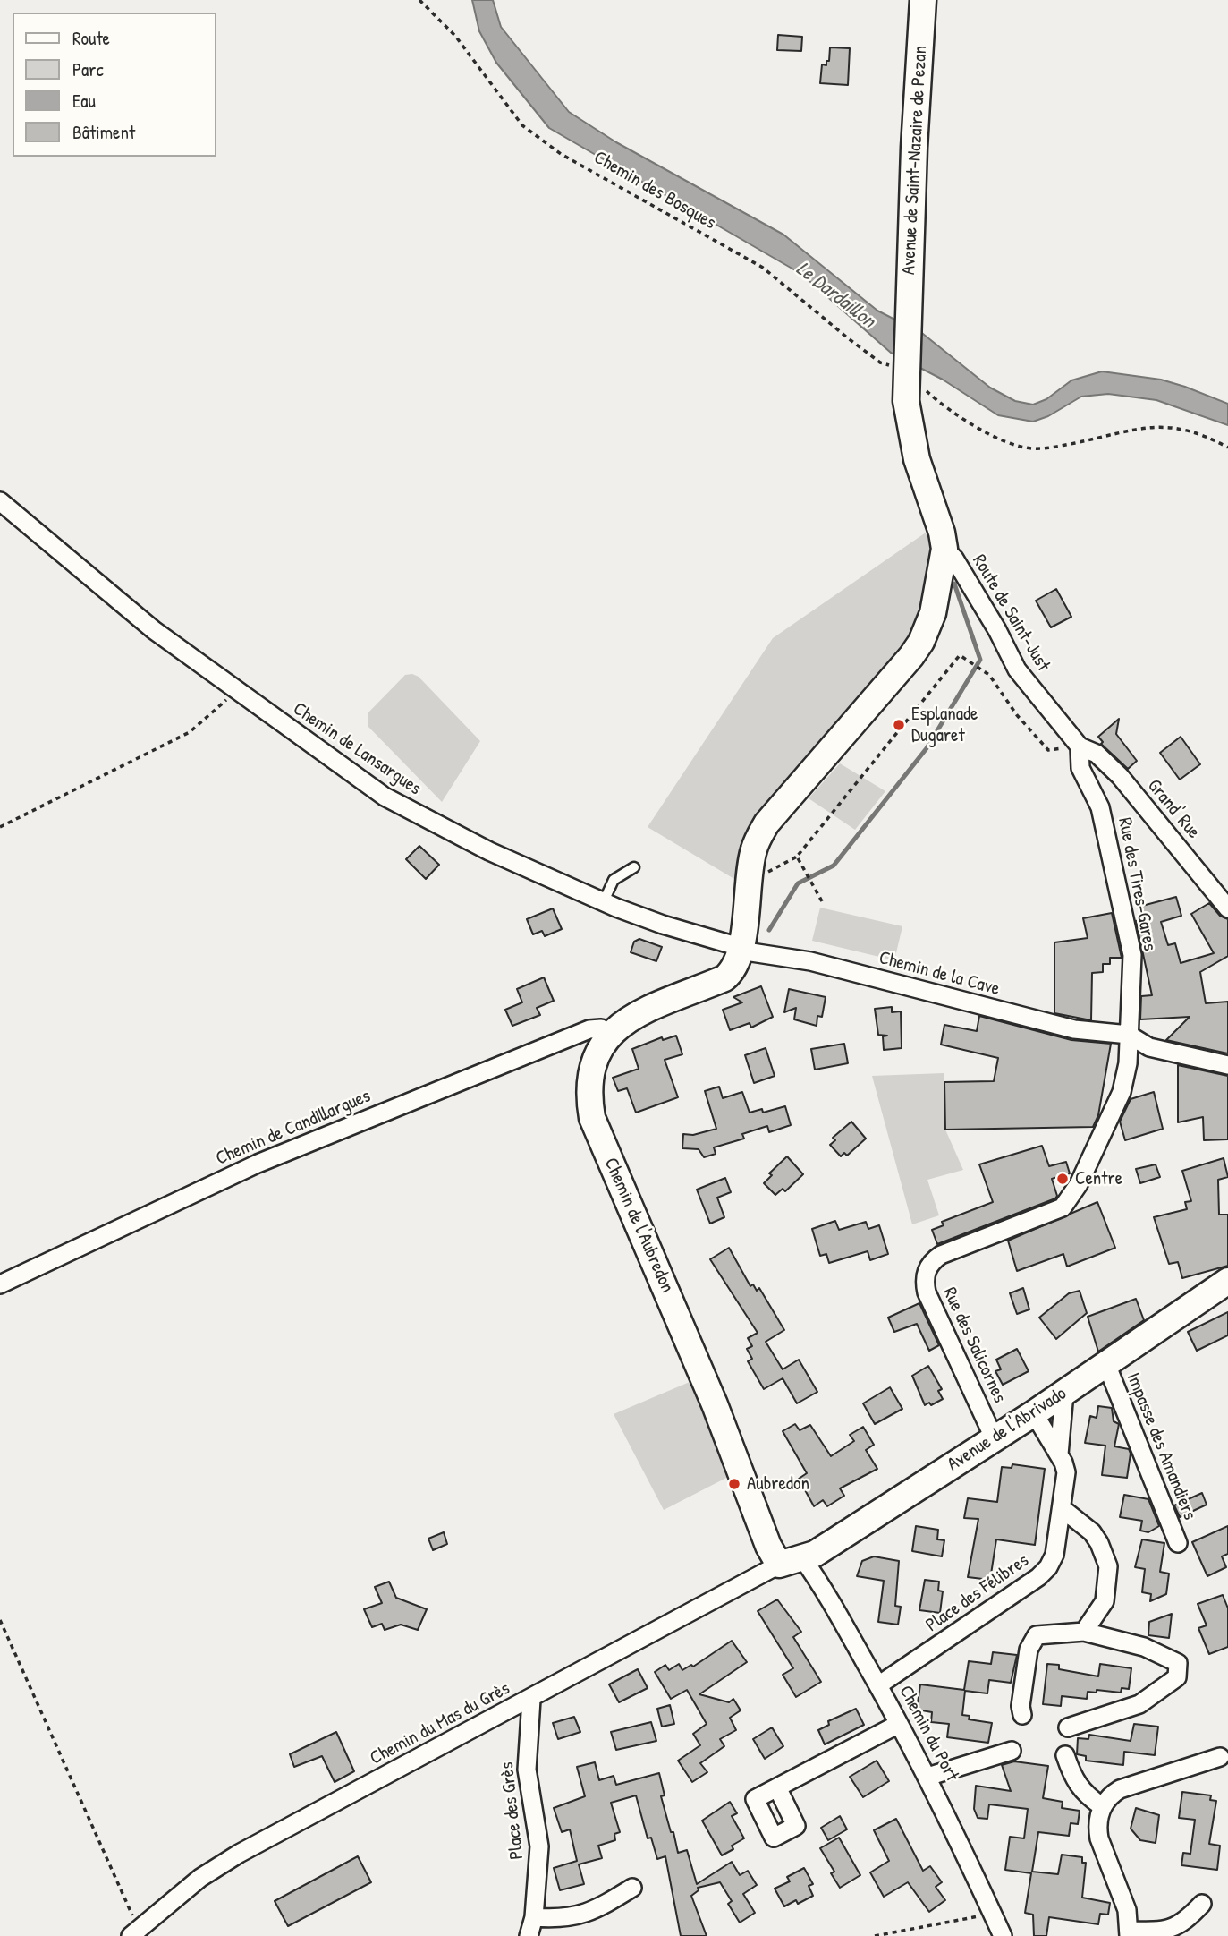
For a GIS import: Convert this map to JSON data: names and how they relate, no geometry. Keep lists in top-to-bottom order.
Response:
{
  "streets": {
    "street": [
      "Avenue de Saint-Nazaire de Pezan",
      "Route de Saint-Just",
      "Chemin de Lansargues",
      "Grand' Rue",
      "Rue des Tires-Gares",
      "Chemin de la Cave",
      "Chemin de Candillargues",
      "Chemin de l'Aubredon",
      "Rue des Salicornes",
      "Avenue de l'Abrivado",
      "Impasse des Amandiers",
      "Place des Félibres",
      "Chemin du Mas du Grès",
      "Chemin du Port",
      "Place des Grès"
    ],
    "path": ["Chemin des Bosques"]
  },
  "crossings": [
    ["Avenue de Saint-Nazaire de Pezan", "Chemin des Bosques"],
    ["Avenue de Saint-Nazaire de Pezan", "Route de Saint-Just"],
    ["Avenue de Saint-Nazaire de Pezan", "Chemin de l'Aubredon"],
    ["Route de Saint-Just", "Grand' Rue"],
    ["Route de Saint-Just", "Rue des Tires-Gares"],
    ["Route de Saint-Just", "Chemin de l'Aubredon"],
    ["Chemin de Lansargues", "Chemin de la Cave"],
    ["Chemin de Lansargues", "Chemin de l'Aubredon"],
    ["Grand' Rue", "Rue des Tires-Gares"],
    ["Rue des Tires-Gares", "Chemin de la Cave"],
    ["Rue des Tires-Gares", "Rue des Salicornes"],
    ["Chemin de la Cave", "Chemin de l'Aubredon"],
    ["Chemin de Candillargues", "Chemin de l'Aubredon"],
    ["Chemin de l'Aubredon", "Avenue de l'Abrivado"],
    ["Chemin de l'Aubredon", "Chemin du Mas du Grès"],
    ["Chemin de l'Aubredon", "Chemin du Port"],
    ["Rue des Salicornes", "Avenue de l'Abrivado"],
    ["Avenue de l'Abrivado", "Impasse des Amandiers"],
    ["Avenue de l'Abrivado", "Place des Félibres"],
    ["Avenue de l'Abrivado", "Chemin du Mas du Grès"],
    ["Avenue de l'Abrivado", "Chemin du Port"],
    ["Place des Félibres", "Chemin du Port"],
    ["Chemin du Mas du Grès", "Chemin du Port"],
    ["Chemin du Mas du Grès", "Place des Grès"]
  ],
  "water": ["Le Dardaillon"],
  "places": ["Esplanade Dugaret", "Centre", "Aubredon"],
  "legend": [
    "Route",
    "Parc",
    "Eau",
    "Bâtiment"
  ]
}
